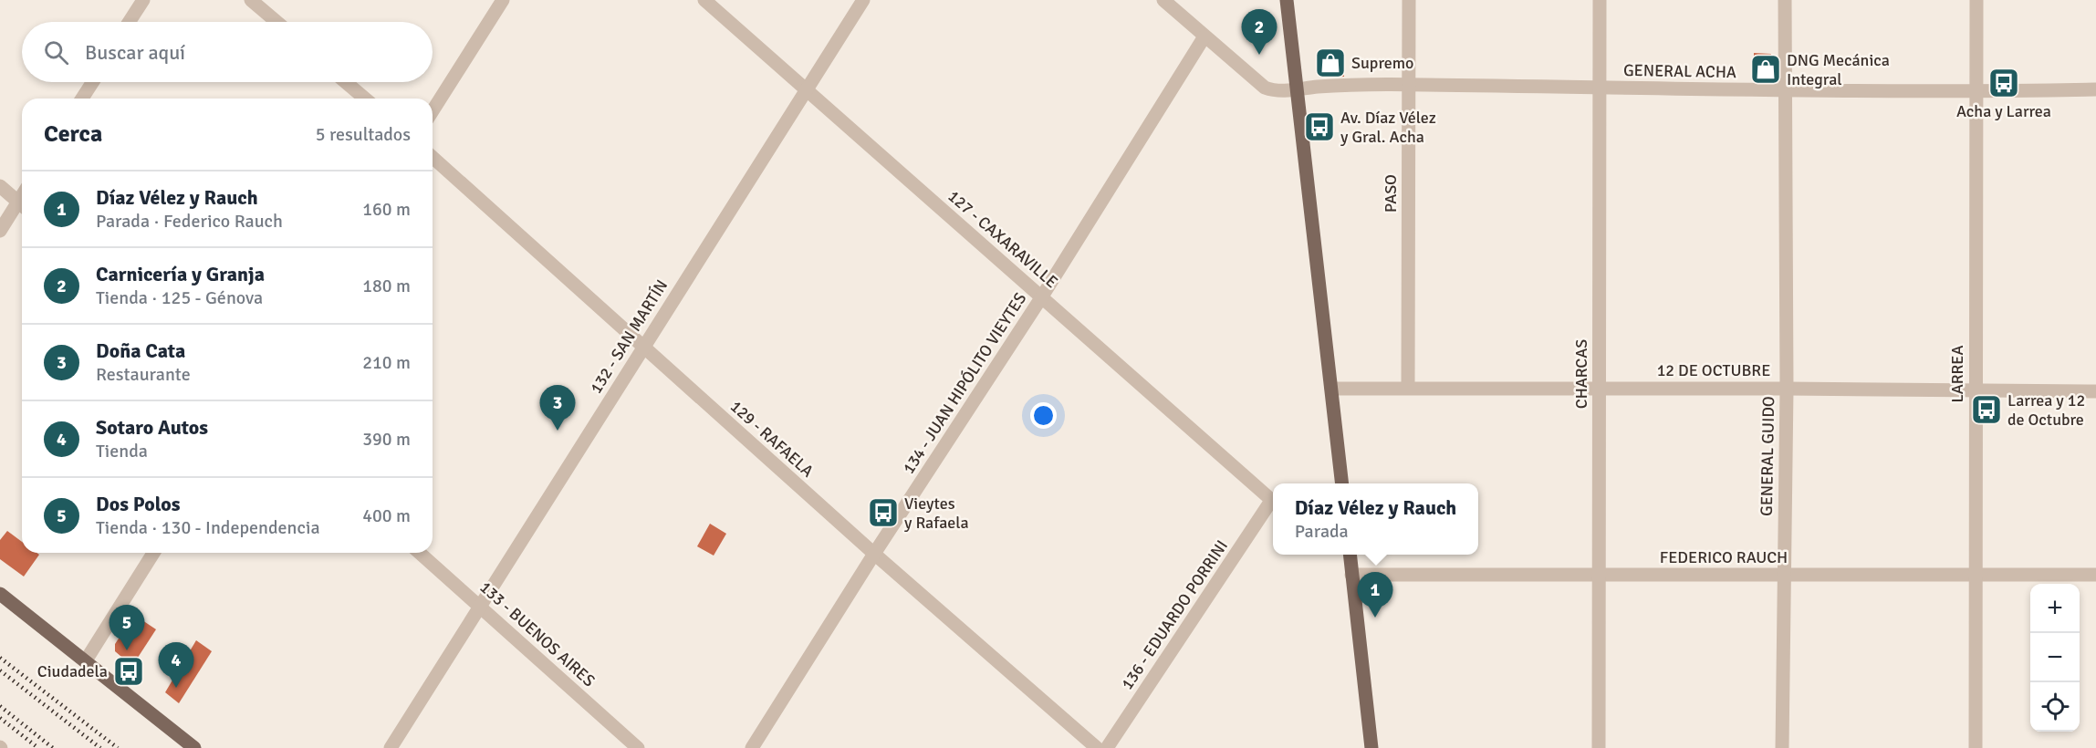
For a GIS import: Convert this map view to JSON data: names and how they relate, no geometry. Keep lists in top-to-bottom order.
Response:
{
  "streets": {
    "street": [
      "GENERAL ACHA",
      "PASO",
      "127 - CAXARAVILLE",
      "132 - SAN MARTÍN",
      "12 DE OCTUBRE",
      "CHARCAS",
      "LARREA",
      "134 - JUAN HIPÓLITO VIEYTES",
      "129 - RAFAELA",
      "GENERAL GUIDO",
      "FEDERICO RAUCH",
      "136 - EDUARDO PORRINI",
      "133 - BUENOS AIRES"
    ]
  },
  "crossings": [
    ["GENERAL ACHA", "PASO"],
    ["GENERAL ACHA", "CHARCAS"],
    ["GENERAL ACHA", "LARREA"],
    ["GENERAL ACHA", "134 - JUAN HIPÓLITO VIEYTES"],
    ["GENERAL ACHA", "GENERAL GUIDO"],
    ["PASO", "12 DE OCTUBRE"],
    ["127 - CAXARAVILLE", "132 - SAN MARTÍN"],
    ["127 - CAXARAVILLE", "134 - JUAN HIPÓLITO VIEYTES"],
    ["132 - SAN MARTÍN", "129 - RAFAELA"],
    ["132 - SAN MARTÍN", "133 - BUENOS AIRES"],
    ["12 DE OCTUBRE", "CHARCAS"],
    ["12 DE OCTUBRE", "LARREA"],
    ["12 DE OCTUBRE", "GENERAL GUIDO"],
    ["CHARCAS", "FEDERICO RAUCH"],
    ["LARREA", "FEDERICO RAUCH"],
    ["134 - JUAN HIPÓLITO VIEYTES", "129 - RAFAELA"],
    ["GENERAL GUIDO", "FEDERICO RAUCH"]
  ],
  "places": {
    "shop": ["Supremo", "DNG Mecánica Integral"],
    "bus stop": [
      "Acha y Larrea",
      "Av. Díaz Vélez y Gral. Acha",
      "Larrea y 12 de Octubre",
      "Vieytes y Rafaela",
      "Ciudadela"
    ]
  },
  "page": {
    "pins": [
      "2",
      "3",
      "1",
      "5",
      "4"
    ],
    "search": "Buscar aquí",
    "heading": ["Cerca", "5 resultados"],
    "list": [
      {
        "mark": "1",
        "name": "Díaz Vélez y Rauch",
        "note": "Parada · Federico Rauch",
        "value": "160 m"
      },
      {
        "mark": "2",
        "name": "Carnicería y Granja",
        "note": "Tienda · 125 - Génova",
        "value": "180 m"
      },
      {
        "mark": "3",
        "name": "Doña Cata",
        "note": "Restaurante",
        "value": "210 m"
      },
      {
        "mark": "4",
        "name": "Sotaro Autos",
        "note": "Tienda",
        "value": "390 m"
      },
      {
        "mark": "5",
        "name": "Dos Polos",
        "note": "Tienda · 130 - Independencia",
        "value": "400 m"
      }
    ],
    "popup": ["Díaz Vélez y Rauch", "Parada"],
    "map_buttons": ["+", "−"]
  }
}
